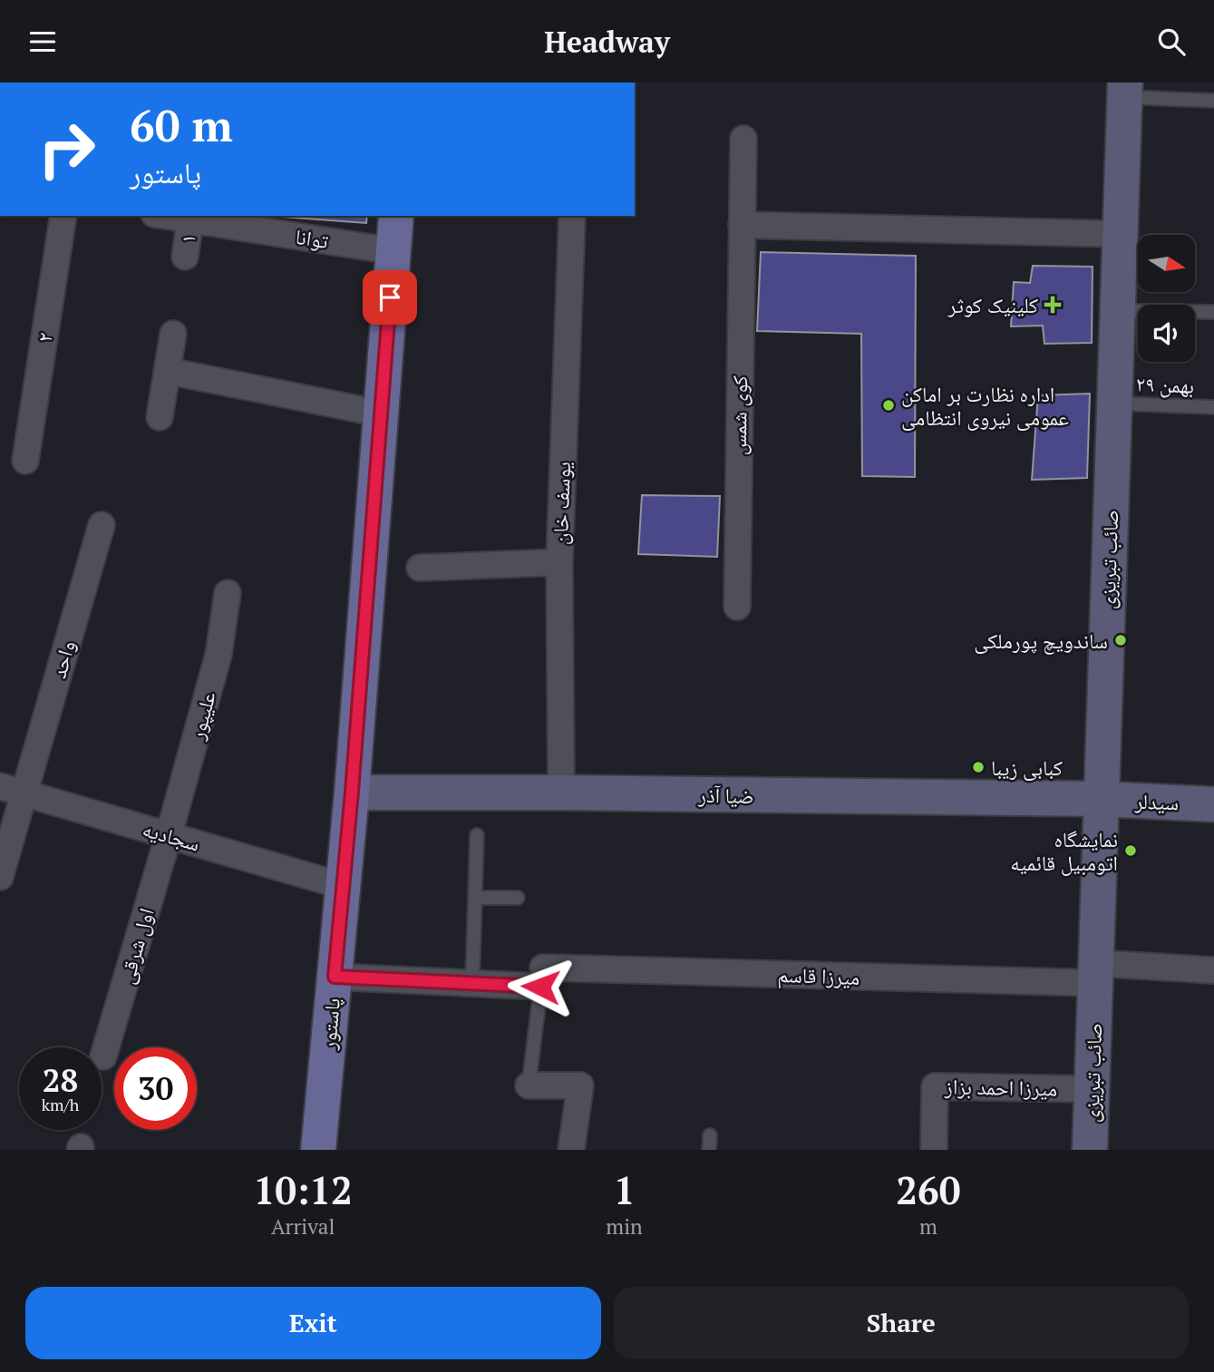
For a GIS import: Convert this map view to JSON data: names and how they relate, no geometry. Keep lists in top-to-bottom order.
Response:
{
  "streets": {
    "main road": [
      "صائب تبریزی",
      "ضیا آذر",
      "سیدلر",
      "پاستور"
    ],
    "street": [
      "۱",
      "توانا",
      "۲",
      "کوی شمس",
      "یوسف خان",
      "واحد",
      "علیپور",
      "سجادیه",
      "اول شرقی",
      "میرزا قاسم",
      "میرزا احمد بزاز"
    ],
    "lane": ["۲۹ بهمن"]
  },
  "crossings": [
    ["۱", "توانا"],
    ["توانا", "پاستور"],
    ["۲۹ بهمن", "صائب تبریزی"],
    ["یوسف خان", "ضیا آذر"],
    ["صائب تبریزی", "ضیا آذر"],
    ["صائب تبریزی", "سیدلر"],
    ["صائب تبریزی", "میرزا قاسم"],
    ["صائب تبریزی", "میرزا احمد بزاز"],
    ["واحد", "سجادیه"],
    ["علیپور", "سجادیه"],
    ["علیپور", "اول شرقی"],
    ["ضیا آذر", "سیدلر"],
    ["ضیا آذر", "پاستور"],
    ["سجادیه", "اول شرقی"],
    ["سجادیه", "پاستور"],
    ["میرزا قاسم", "پاستور"]
  ],
  "places": {
    "health": ["کلینیک کوثر"],
    "other": [
      "اداره نظارت بر اماکن عمومی نیروی انتظامی",
      "ساندویچ پورملکی",
      "کبابی زیبا",
      "نمایشگاه اتومبیل قائمیه"
    ]
  },
  "north": "right",
  "page": {
    "header": "Headway",
    "turn": ["60 m", "پاستور"],
    "speed": "28 km/h",
    "limit": "30",
    "eta": [
      "10:12",
      "Arrival",
      "1",
      "min",
      "260",
      "m"
    ],
    "buttons": ["Exit", "Share"]
  }
}
